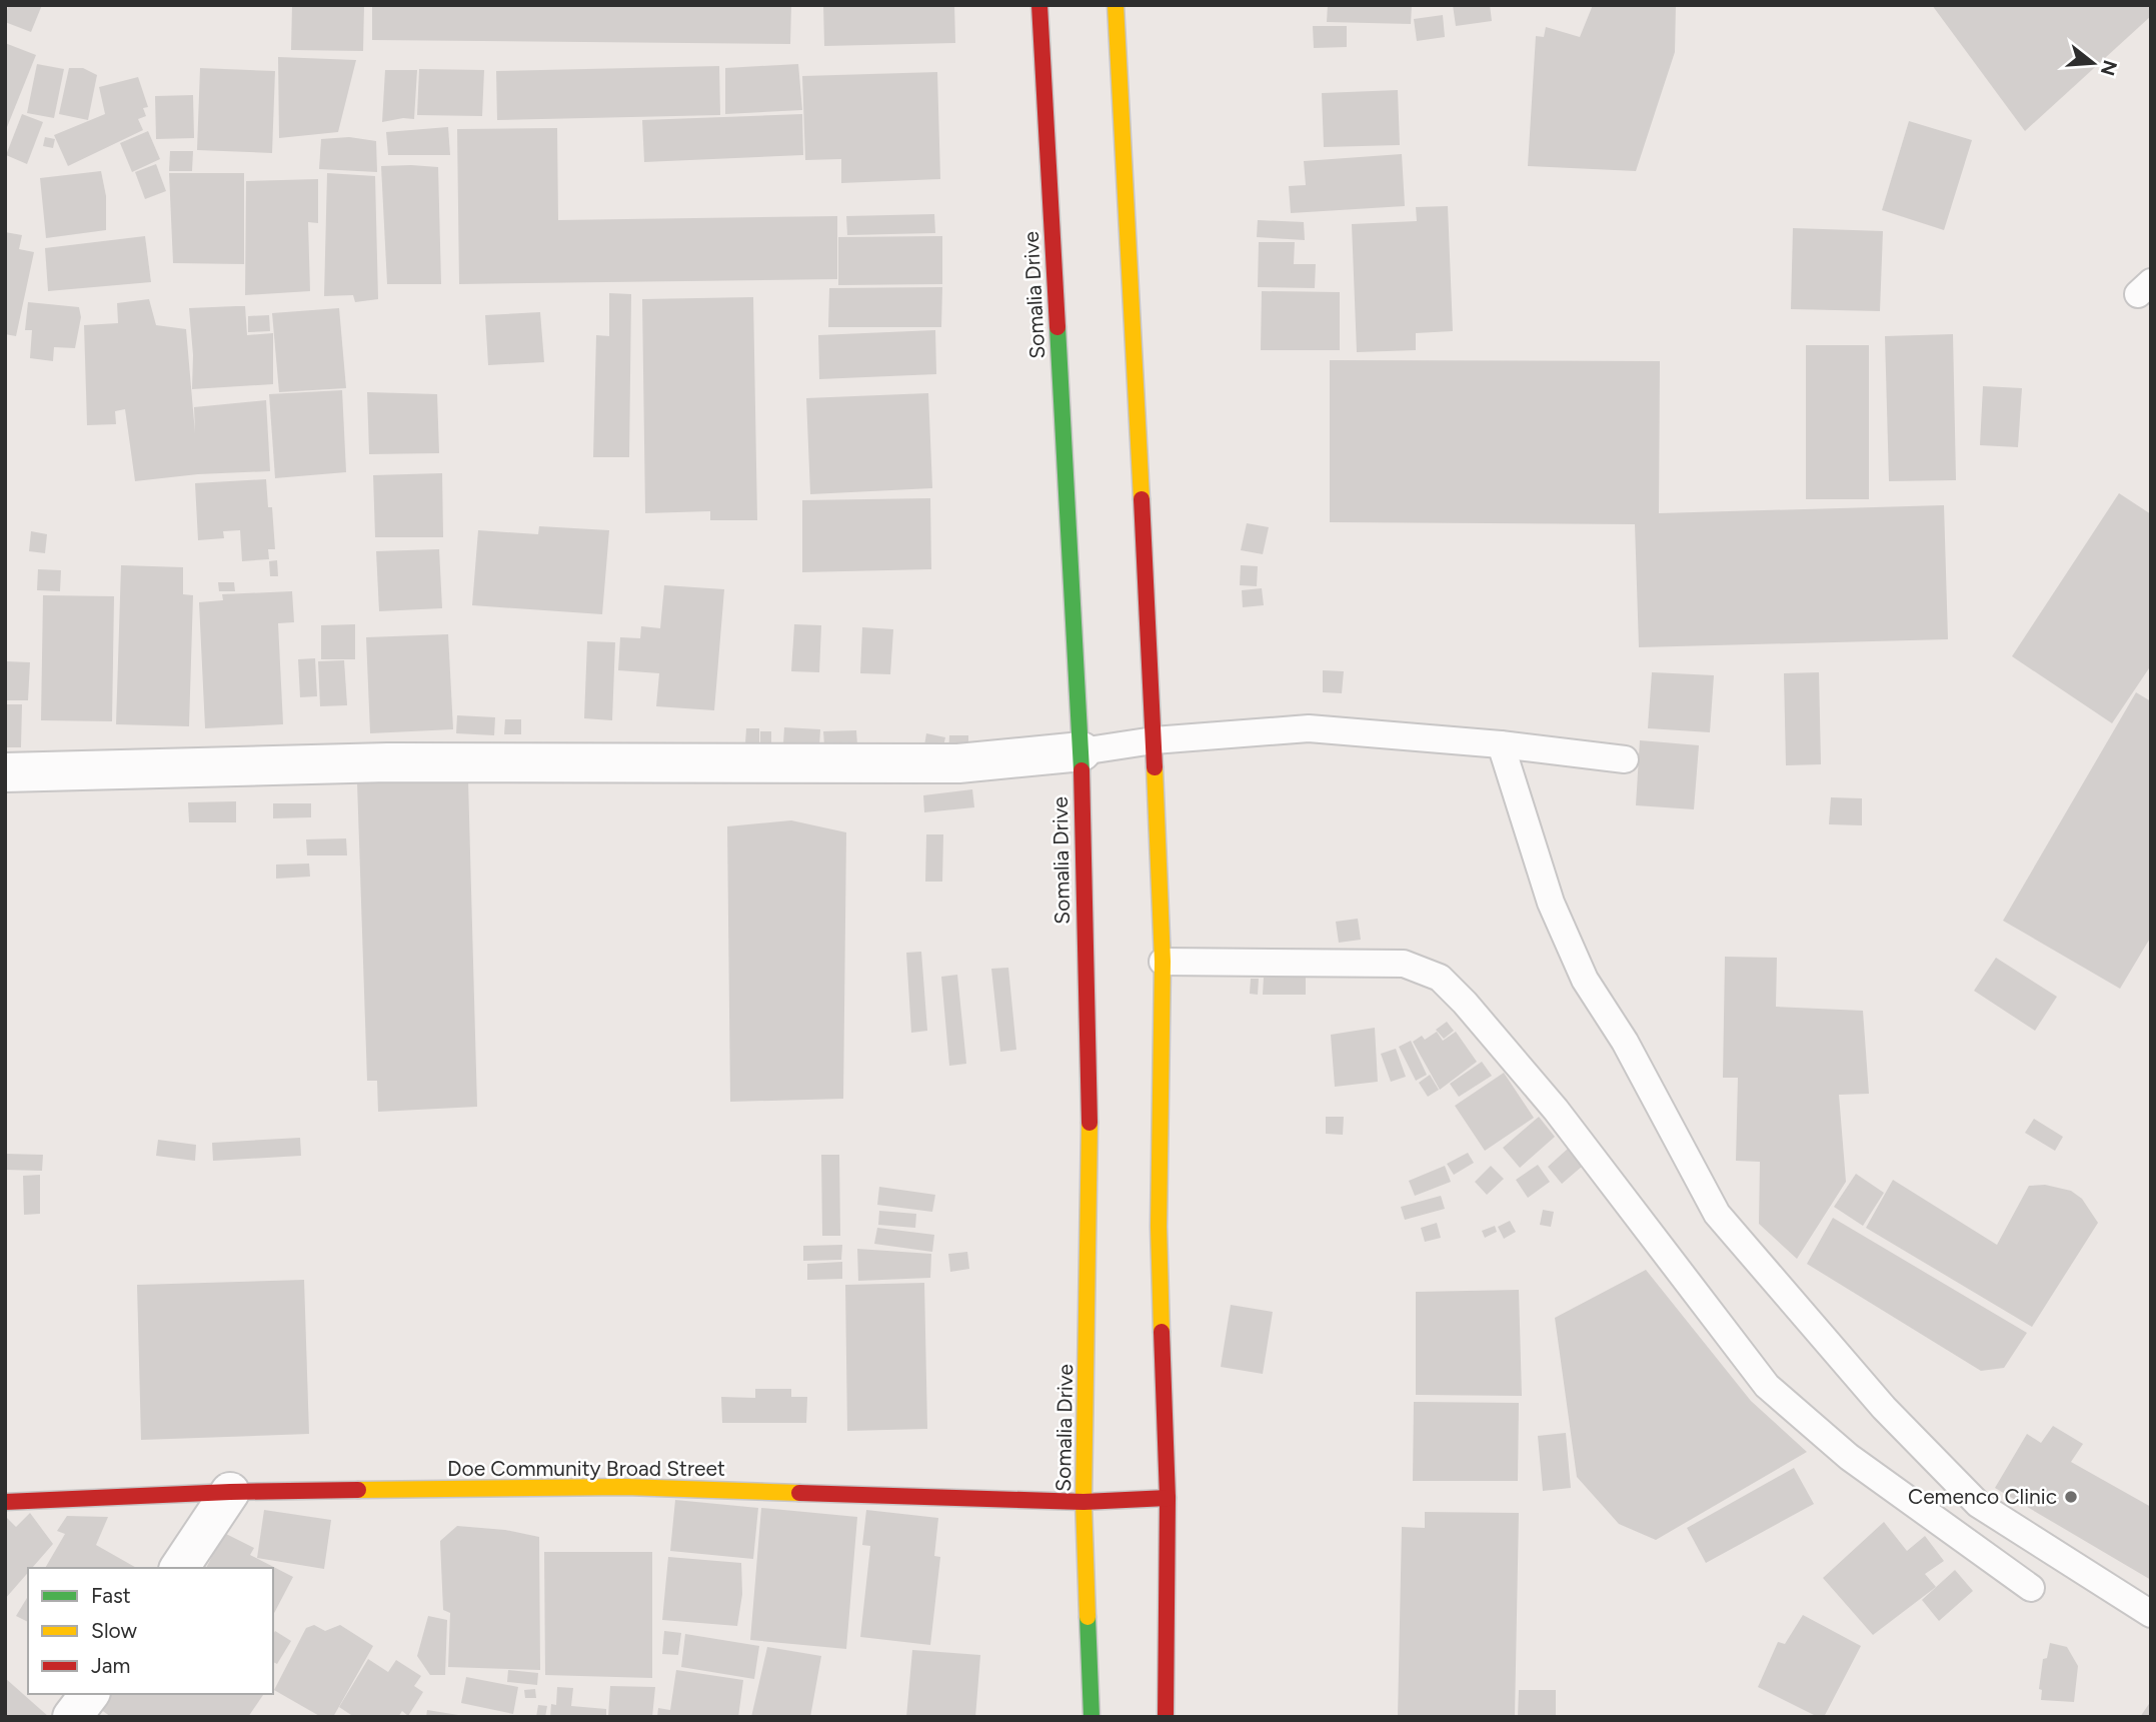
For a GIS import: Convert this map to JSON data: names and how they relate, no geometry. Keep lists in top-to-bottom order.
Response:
{
  "streets": {
    "main road": ["Somalia Drive", "Doe Community Broad Street"]
  },
  "crossings": [
    ["Somalia Drive", "Doe Community Broad Street"]
  ],
  "places": ["Cemenco Clinic"],
  "legend": ["Fast", "Slow", "Jam"],
  "north": "right"
}
